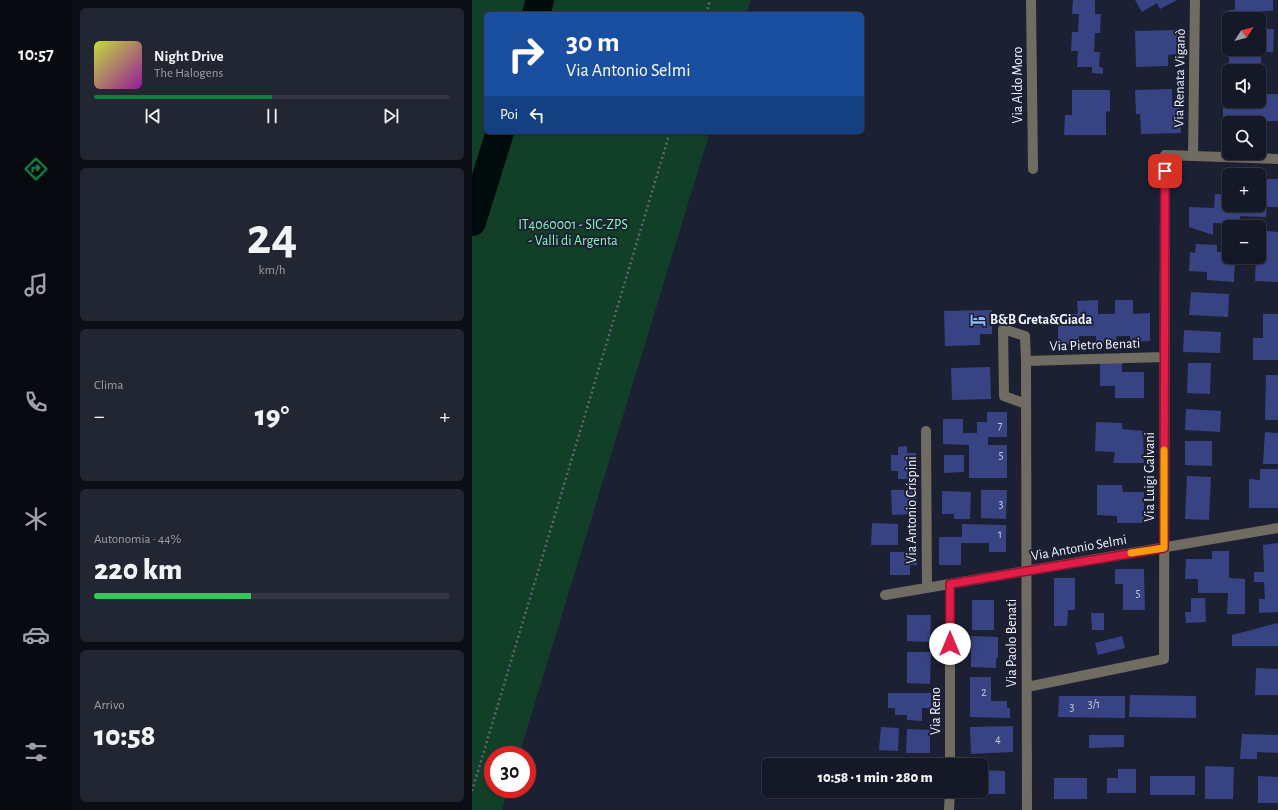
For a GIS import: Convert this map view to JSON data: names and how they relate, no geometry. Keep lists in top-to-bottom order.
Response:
{
  "streets": {
    "street": [
      "Via Renata Viganò",
      "Via Aldo Moro",
      "Via Pietro Benati",
      "Via Luigi Galvani",
      "Via Antonio Crispini",
      "Via Antonio Selmi",
      "Via Paolo Benati",
      "Via Reno"
    ]
  },
  "crossings": [
    ["Via Renata Viganò", "Via Luigi Galvani"],
    ["Via Pietro Benati", "Via Luigi Galvani"],
    ["Via Pietro Benati", "Via Paolo Benati"],
    ["Via Luigi Galvani", "Via Antonio Selmi"],
    ["Via Luigi Galvani", "Via Paolo Benati"],
    ["Via Antonio Crispini", "Via Antonio Selmi"],
    ["Via Antonio Selmi", "Via Paolo Benati"],
    ["Via Antonio Selmi", "Via Reno"]
  ],
  "parks": ["IT4060001 - SIC-ZPS - Valli di Argenta"],
  "places": {
    "hotel": ["B&B Greta&Giada"]
  },
  "house_numbers": [
    "7",
    "5",
    "3",
    "1",
    "5",
    "2",
    "3/1",
    "3",
    "4"
  ],
  "north": "top right",
  "page": {
    "tabs": "10:57",
    "map_buttons": ["+", "−"],
    "turn": ["30 m", "Via Antonio Selmi"],
    "song": ["Night Drive", "The Halogens"],
    "then": "Poi",
    "tile": [
      ["24", "km/h"],
      "Clima",
      ["Autonomia · 44%", "220 km"],
      ["Arrivo", "10:58"]
    ],
    "heat": ["−", "19°", "+"],
    "limit": "30",
    "trip": "10:58 · 1 min · 280 m"
  }
}
